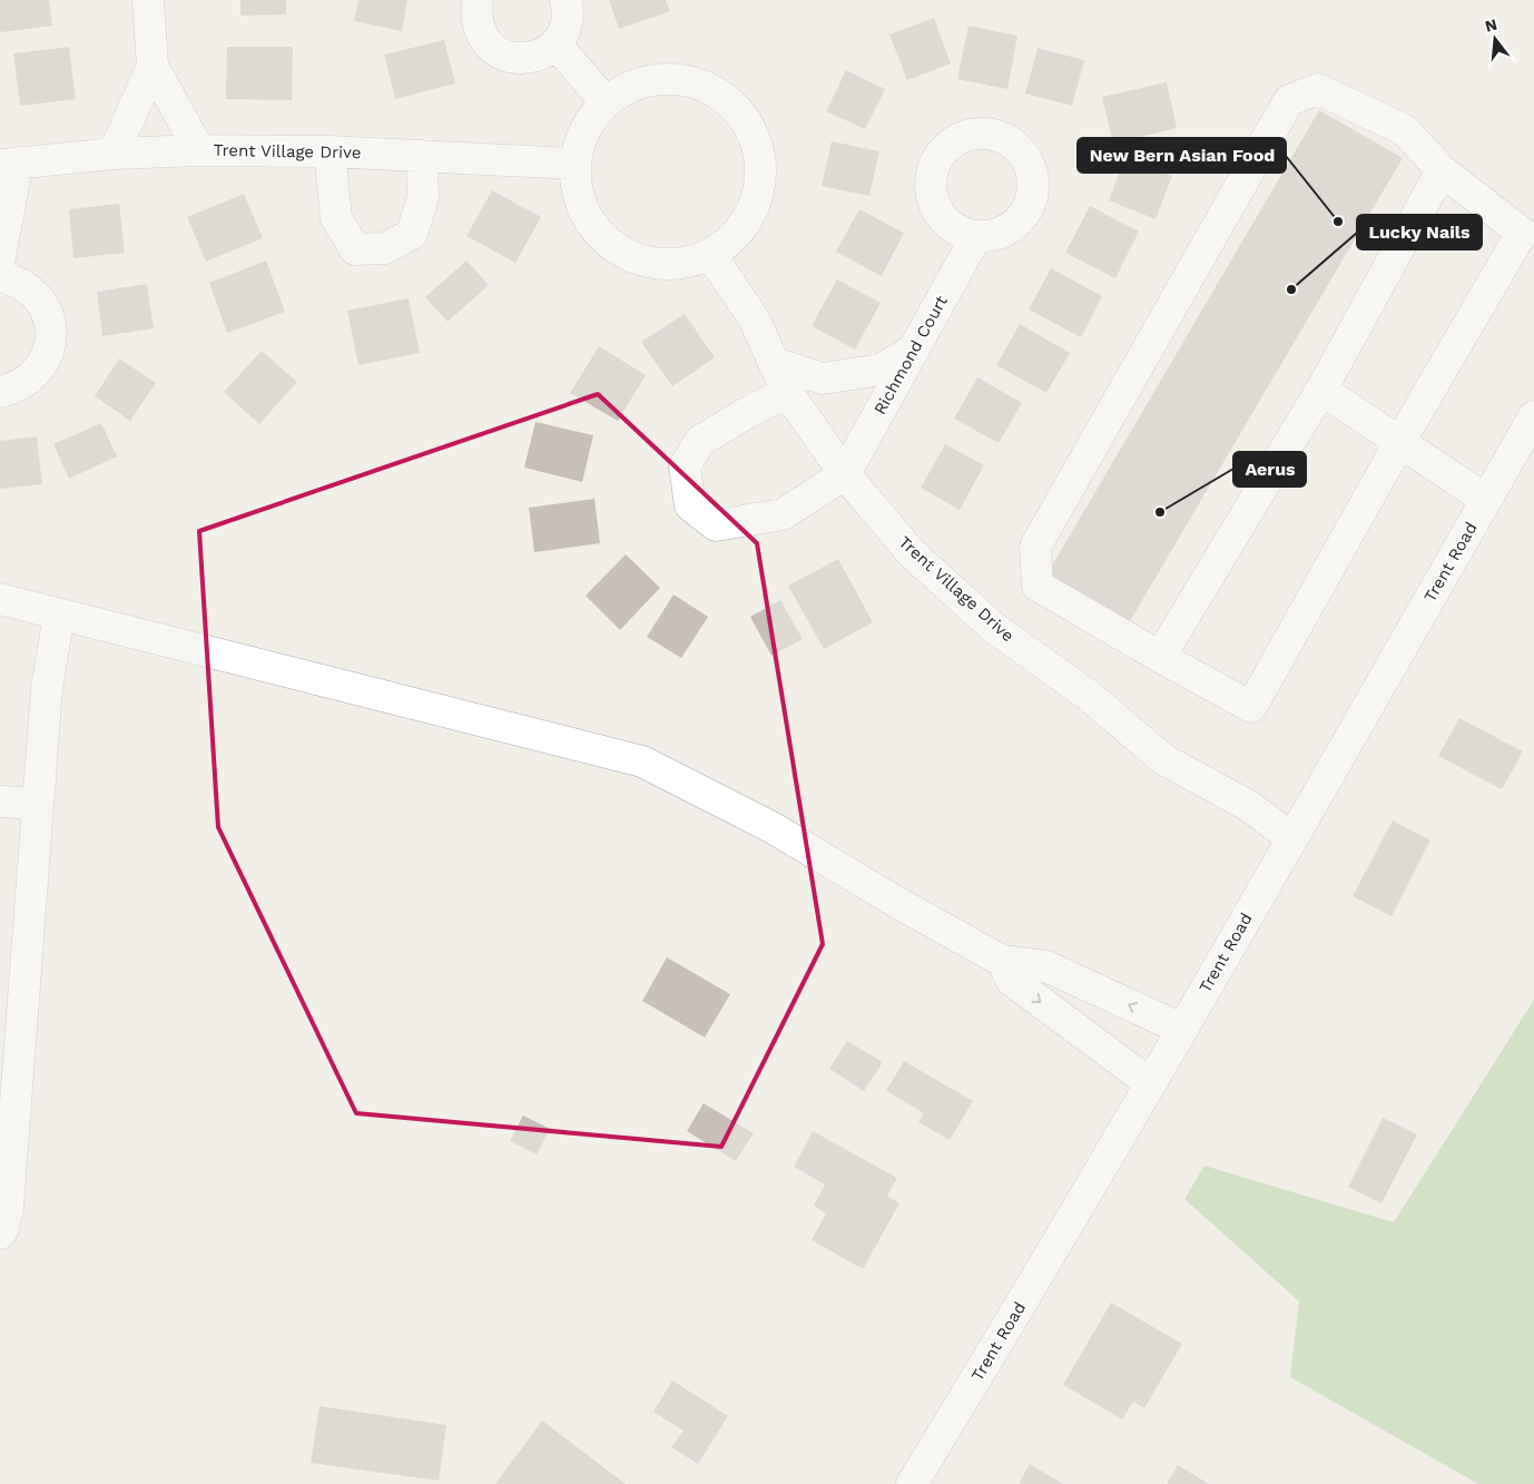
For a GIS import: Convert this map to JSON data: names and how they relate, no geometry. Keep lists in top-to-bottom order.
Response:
{
  "streets": {
    "street": ["Trent Village Drive", "Richmond Court", "Trent Road"]
  },
  "crossings": [
    ["Trent Village Drive", "Richmond Court"],
    ["Trent Village Drive", "Trent Road"]
  ],
  "places": ["New Bern Asian Food", "Lucky Nails", "Aerus"],
  "north": "top"
}
